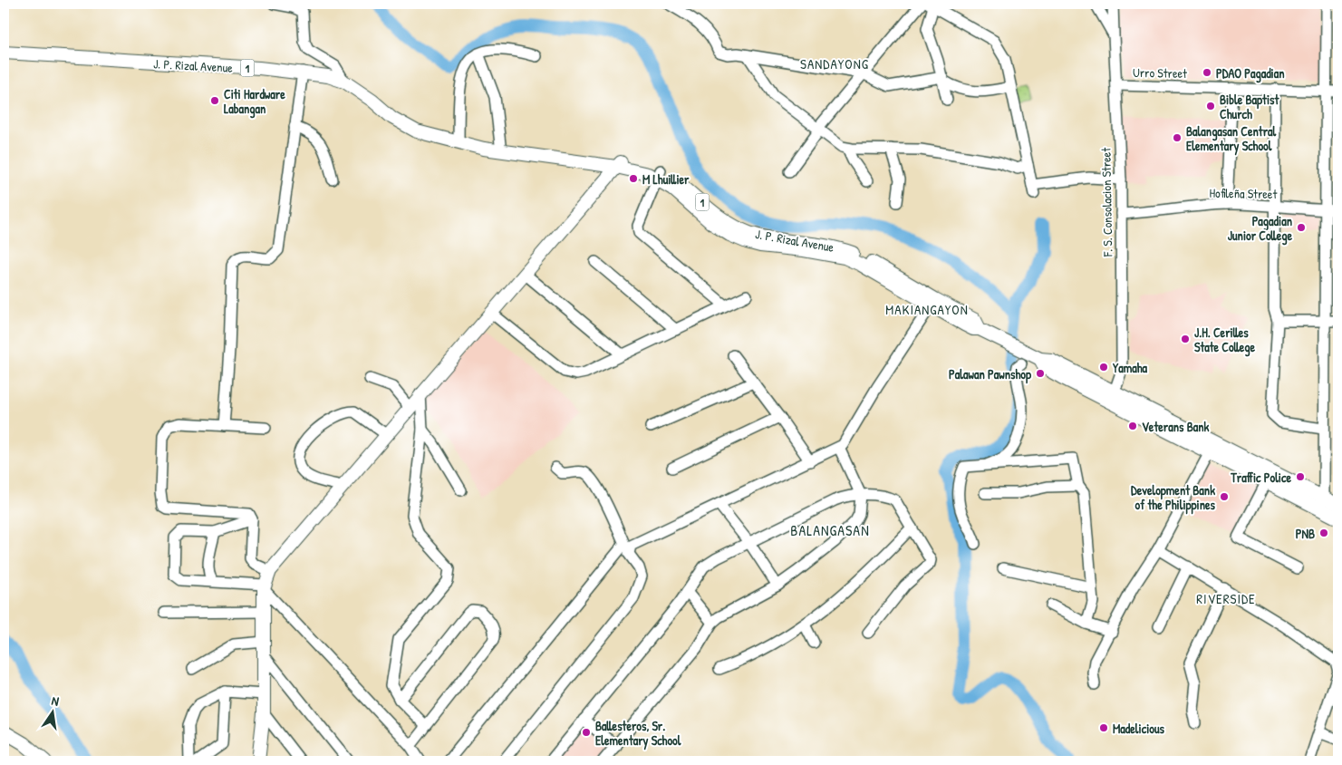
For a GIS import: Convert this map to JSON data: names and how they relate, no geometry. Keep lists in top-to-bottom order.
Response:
{
  "streets": {
    "main road": ["J. P. Rizal Avenue", "1"],
    "street": ["Urro Street", "Hofileña Street", "F. S. Consolacion Street"]
  },
  "crossings": [
    ["J. P. Rizal Avenue", "F. S. Consolacion Street"],
    ["Urro Street", "F. S. Consolacion Street"],
    ["Hofileña Street", "F. S. Consolacion Street"]
  ],
  "districts": [
    "SANDAYONG",
    "MAKIANGAYON",
    "BALANGASAN",
    "RIVERSIDE"
  ],
  "places": [
    "PDAO Pagadian",
    "Citi Hardware Labangan",
    "Bible Baptist Church",
    "Balangasan Central Elementary School",
    "M Lhuillier",
    "Pagadian Junior College",
    "J.H. Cerilles State College",
    "Yamaha",
    "Palawan Pawnshop",
    "Veterans Bank",
    "Traffic Police",
    "Development Bank of the Philippines",
    "PNB",
    "Madelicious",
    "Ballesteros, Sr. Elementary School"
  ],
  "north": "top"
}
